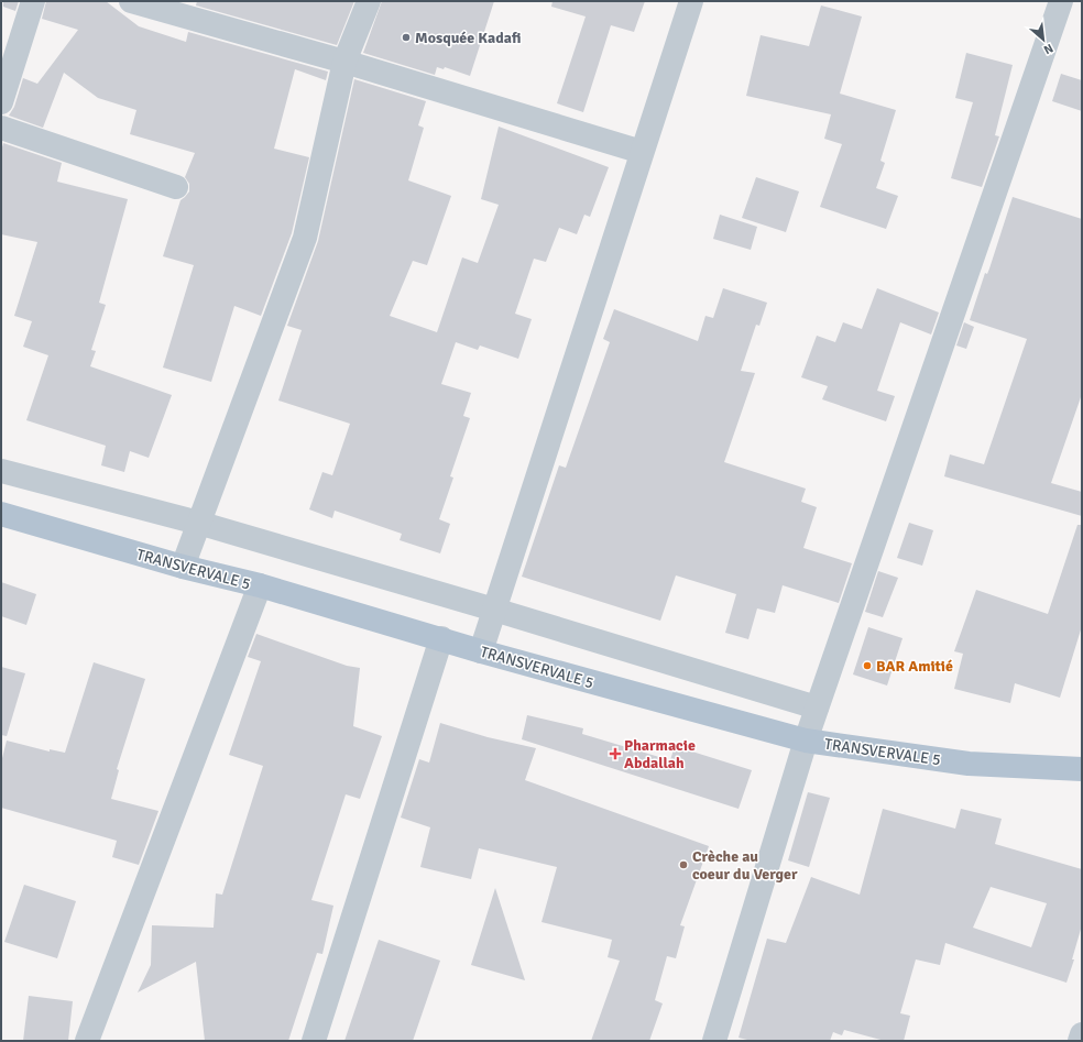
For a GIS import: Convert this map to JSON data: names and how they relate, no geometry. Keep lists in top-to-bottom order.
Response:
{
  "streets": {
    "main road": ["TRANSVERVALE 5"]
  },
  "places": {
    "other": ["Mosquée Kadafi", "BAR Amitié", "Crèche au coeur du Verger"],
    "health": ["Pharmacie Abdallah"]
  },
  "north": "bottom right"
}
